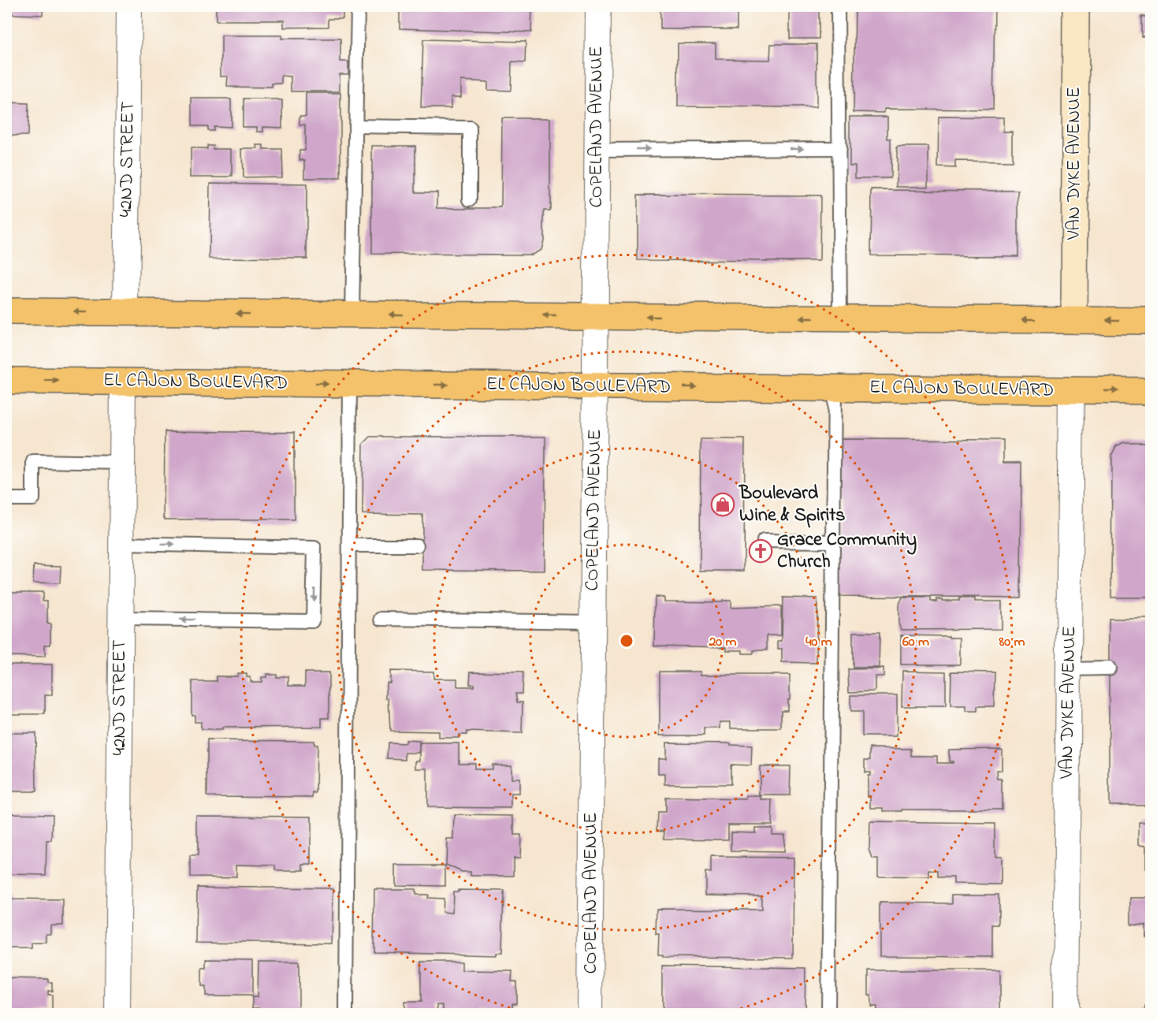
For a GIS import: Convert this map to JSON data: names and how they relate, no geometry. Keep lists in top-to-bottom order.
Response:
{
  "streets": {
    "main road": ["EL CAJON BOULEVARD"],
    "street": ["COPELAND AVENUE", "42ND STREET", "VAN DYKE AVENUE"]
  },
  "crossings": [
    ["COPELAND AVENUE", "EL CAJON BOULEVARD"],
    ["42ND STREET", "EL CAJON BOULEVARD"],
    ["VAN DYKE AVENUE", "EL CAJON BOULEVARD"]
  ],
  "places": {
    "shop": ["Boulevard Wine & Spirits"],
    "church": ["Grace Community Church"]
  },
  "rings": [
    "20 m",
    "40 m",
    "60 m",
    "80 m"
  ]
}
